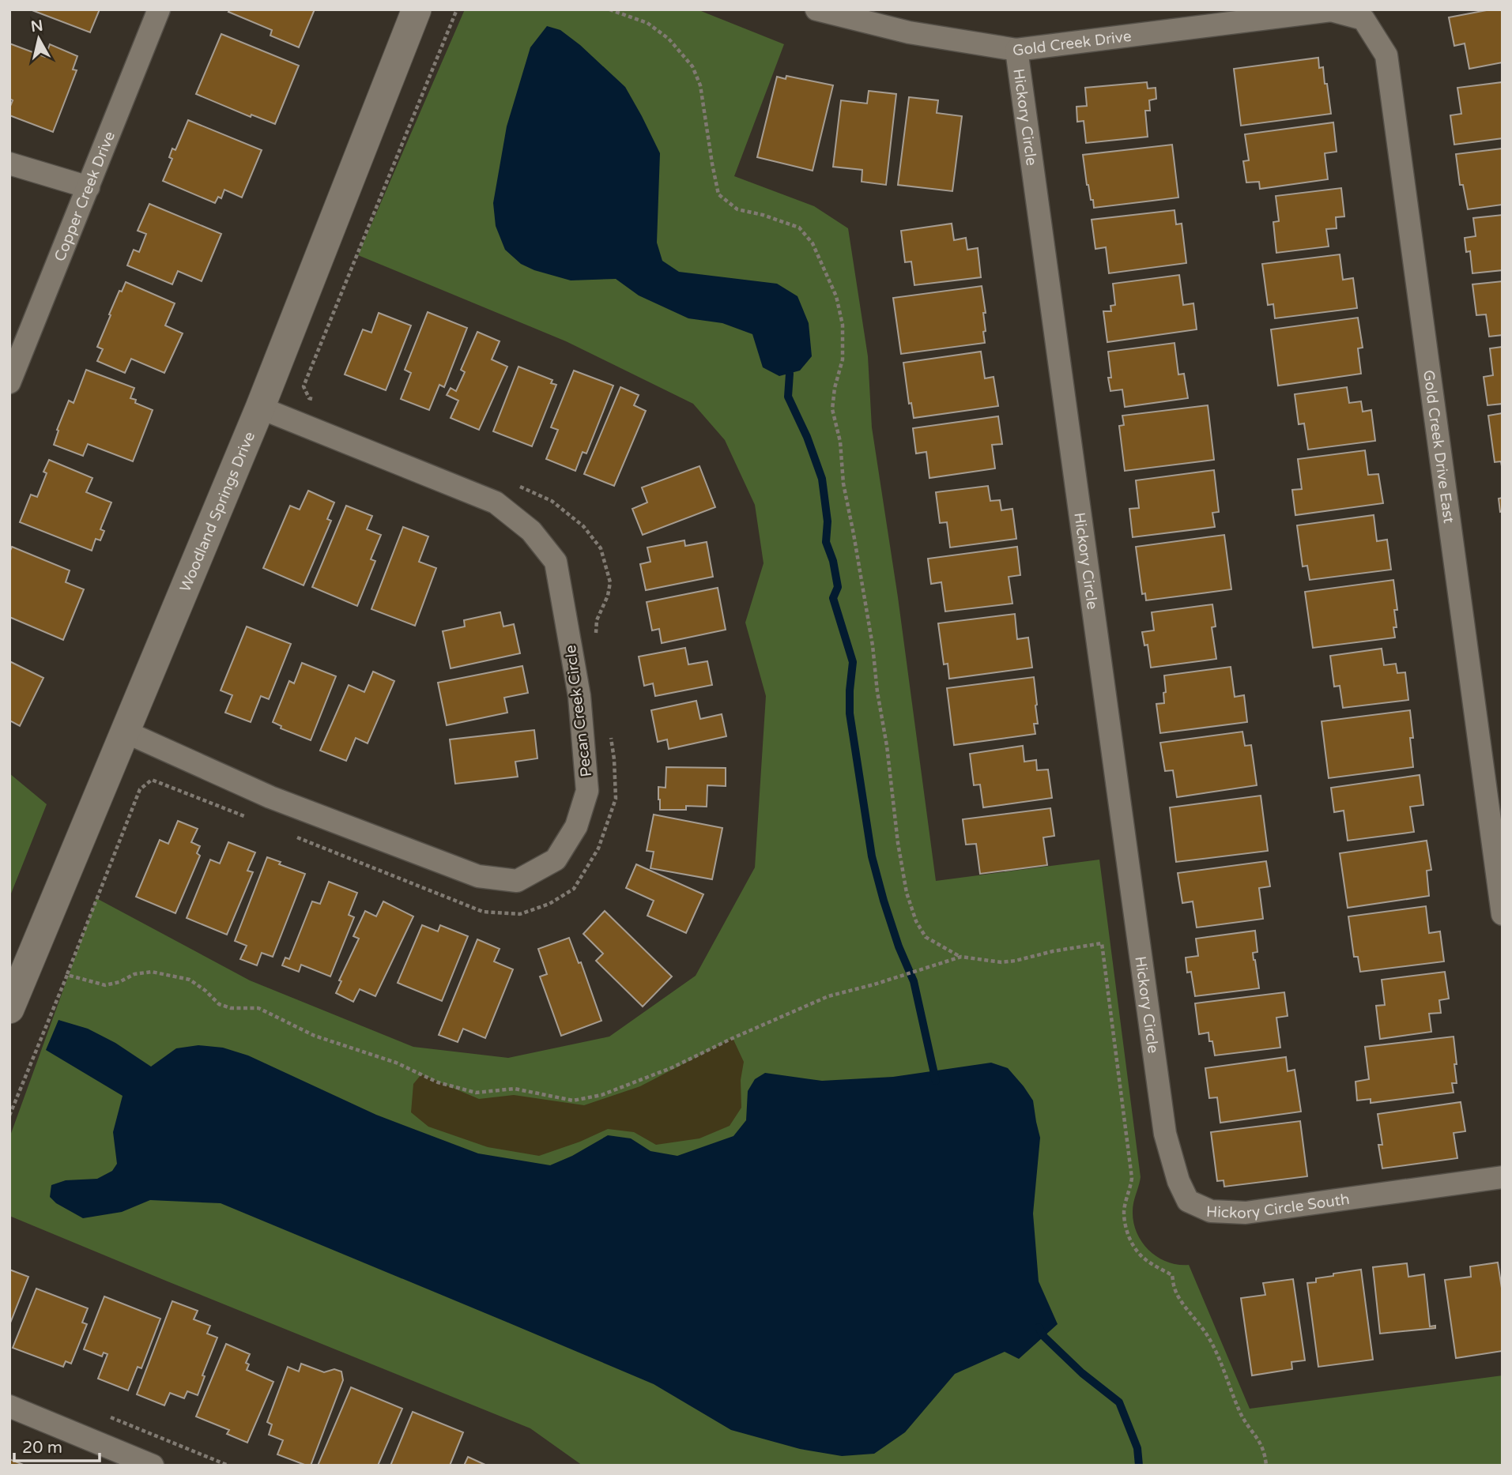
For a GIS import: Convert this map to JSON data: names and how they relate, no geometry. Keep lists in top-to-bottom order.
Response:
{
  "streets": {
    "street": [
      "Gold Creek Drive",
      "Hickory Circle",
      "Copper Creek Drive",
      "Gold Creek Drive East",
      "Woodland Springs Drive",
      "Pecan Creek Circle",
      "Hickory Circle South"
    ]
  },
  "crossings": [
    ["Gold Creek Drive", "Hickory Circle"],
    ["Gold Creek Drive", "Gold Creek Drive East"],
    ["Hickory Circle", "Hickory Circle South"],
    ["Woodland Springs Drive", "Pecan Creek Circle"]
  ],
  "scale_bar": "20 m",
  "north": "top"
}
